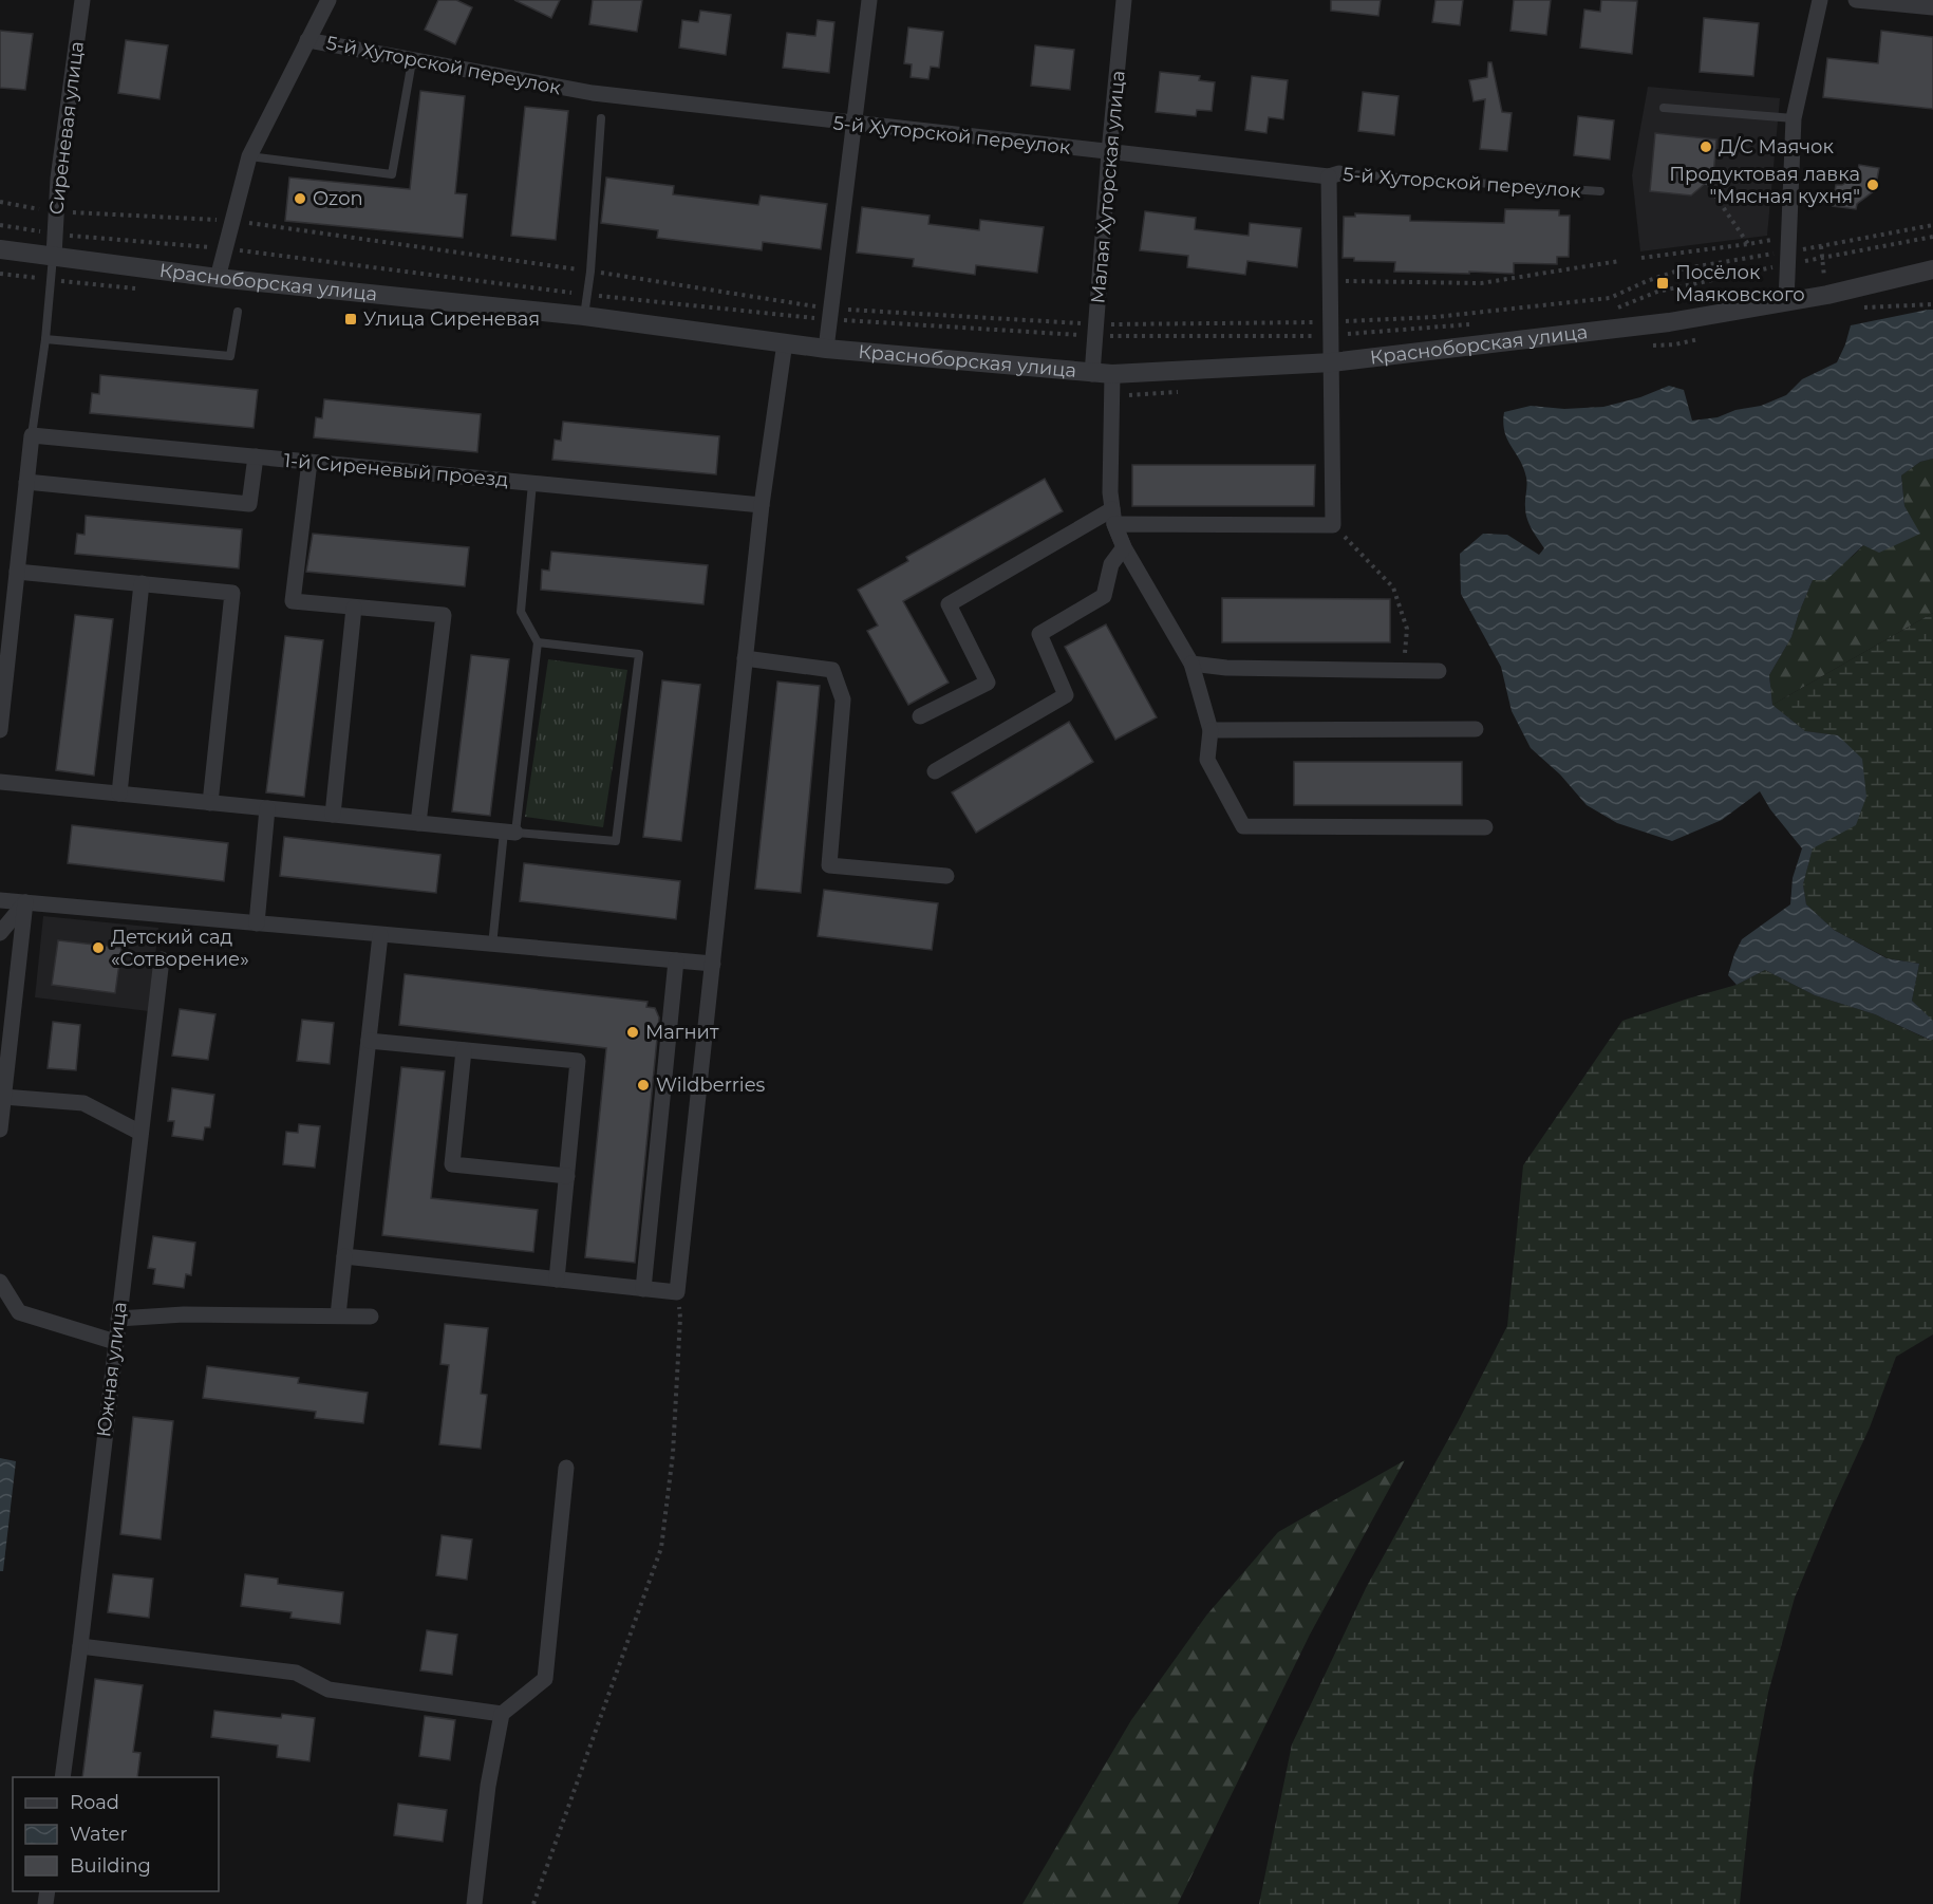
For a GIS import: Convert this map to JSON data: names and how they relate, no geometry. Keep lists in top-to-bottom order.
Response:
{
  "streets": {
    "street": [
      "5-й Хуторской переулок",
      "Сиреневая улица",
      "Малая Хуторская улица",
      "Красноборская улица",
      "1-й Сиреневый проезд",
      "Южная улица"
    ]
  },
  "crossings": [
    ["5-й Хуторской переулок", "Малая Хуторская улица"],
    ["Сиреневая улица", "Красноборская улица"],
    ["Малая Хуторская улица", "Красноборская улица"]
  ],
  "places": {
    "other": [
      "Д/С Маячок",
      "Продуктовая лавка \"Мясная кухня\"",
      "Ozon",
      "Детский сад «Сотворение»",
      "Магнит",
      "Wildberries"
    ],
    "transit": ["Посёлок Маяковского", "Улица Сиреневая"]
  },
  "legend": ["Road", "Water", "Building"]
}
